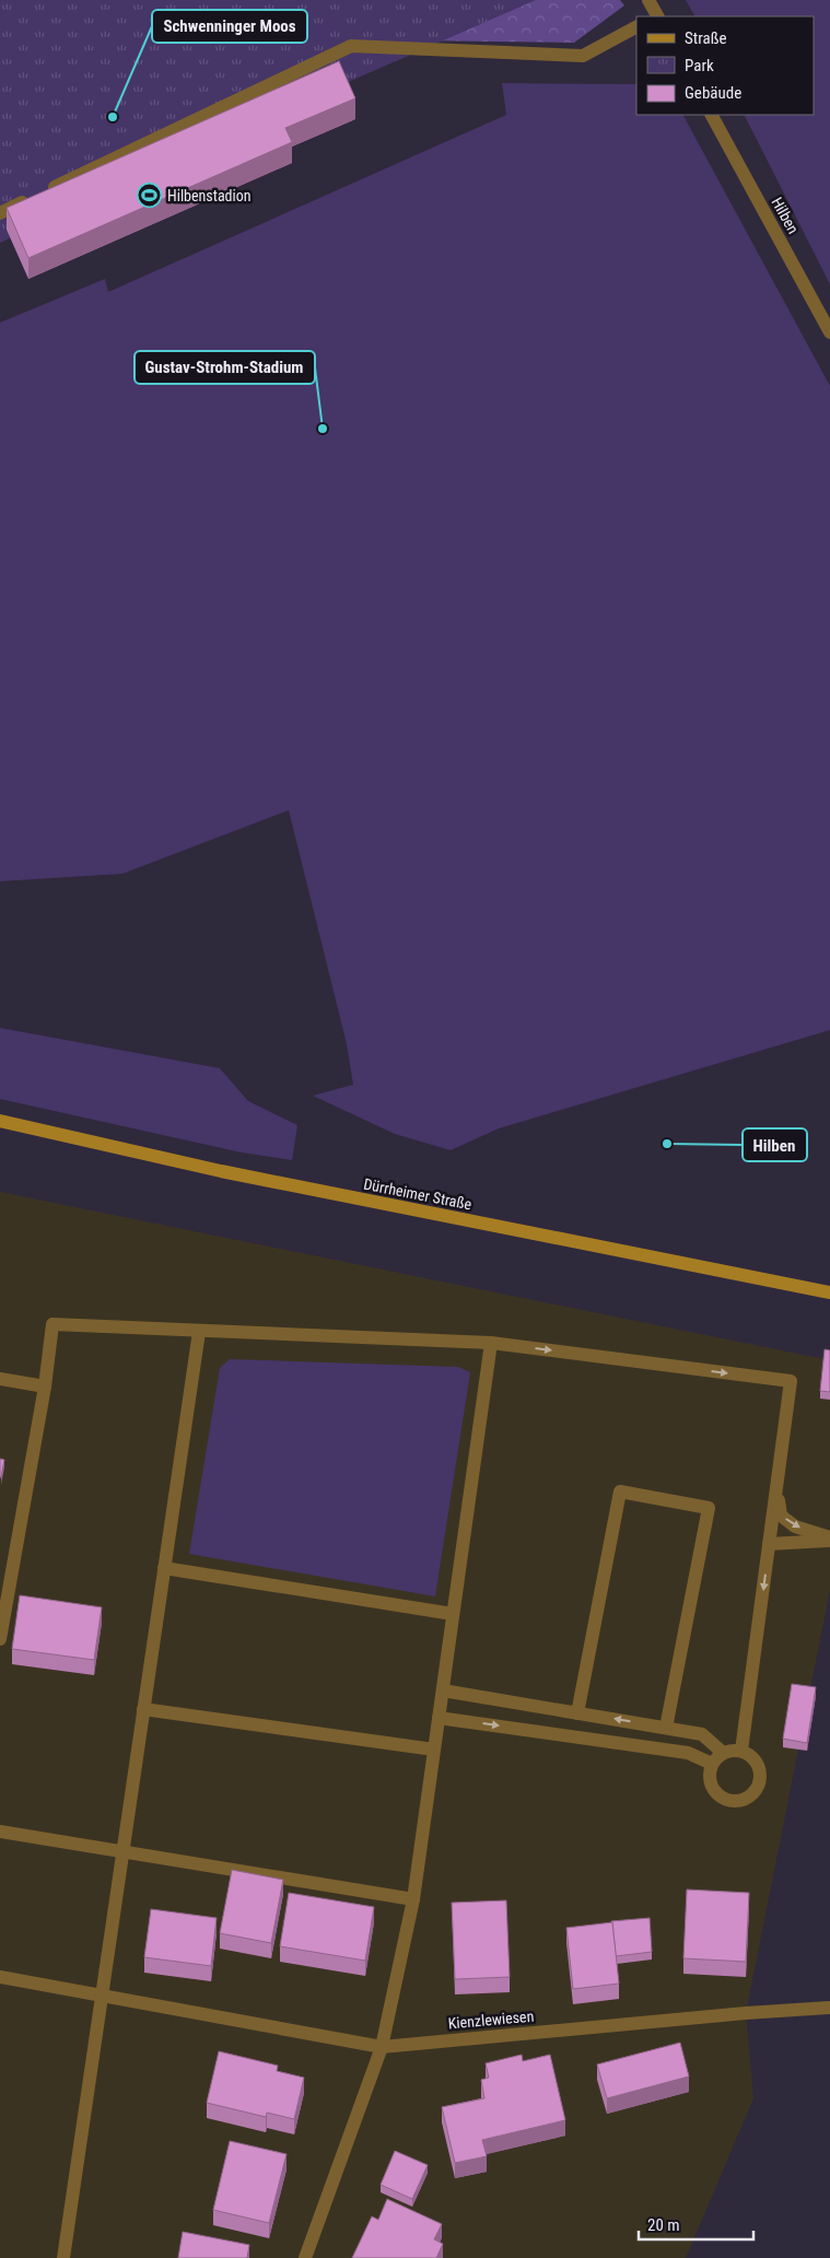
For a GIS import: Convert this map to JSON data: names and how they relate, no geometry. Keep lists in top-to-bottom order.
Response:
{
  "streets": {
    "main road": ["Dürrheimer Straße"],
    "street": ["Hilben", "Kienzlewiesen"]
  },
  "places": {
    "other": ["Schwenninger Moos", "Gustav-Strohm-Stadium", "Hilben"],
    "sports": ["Hilbenstadion"]
  },
  "legend": ["Straße", "Park", "Gebäude"],
  "scale_bar": "20 m"
}
